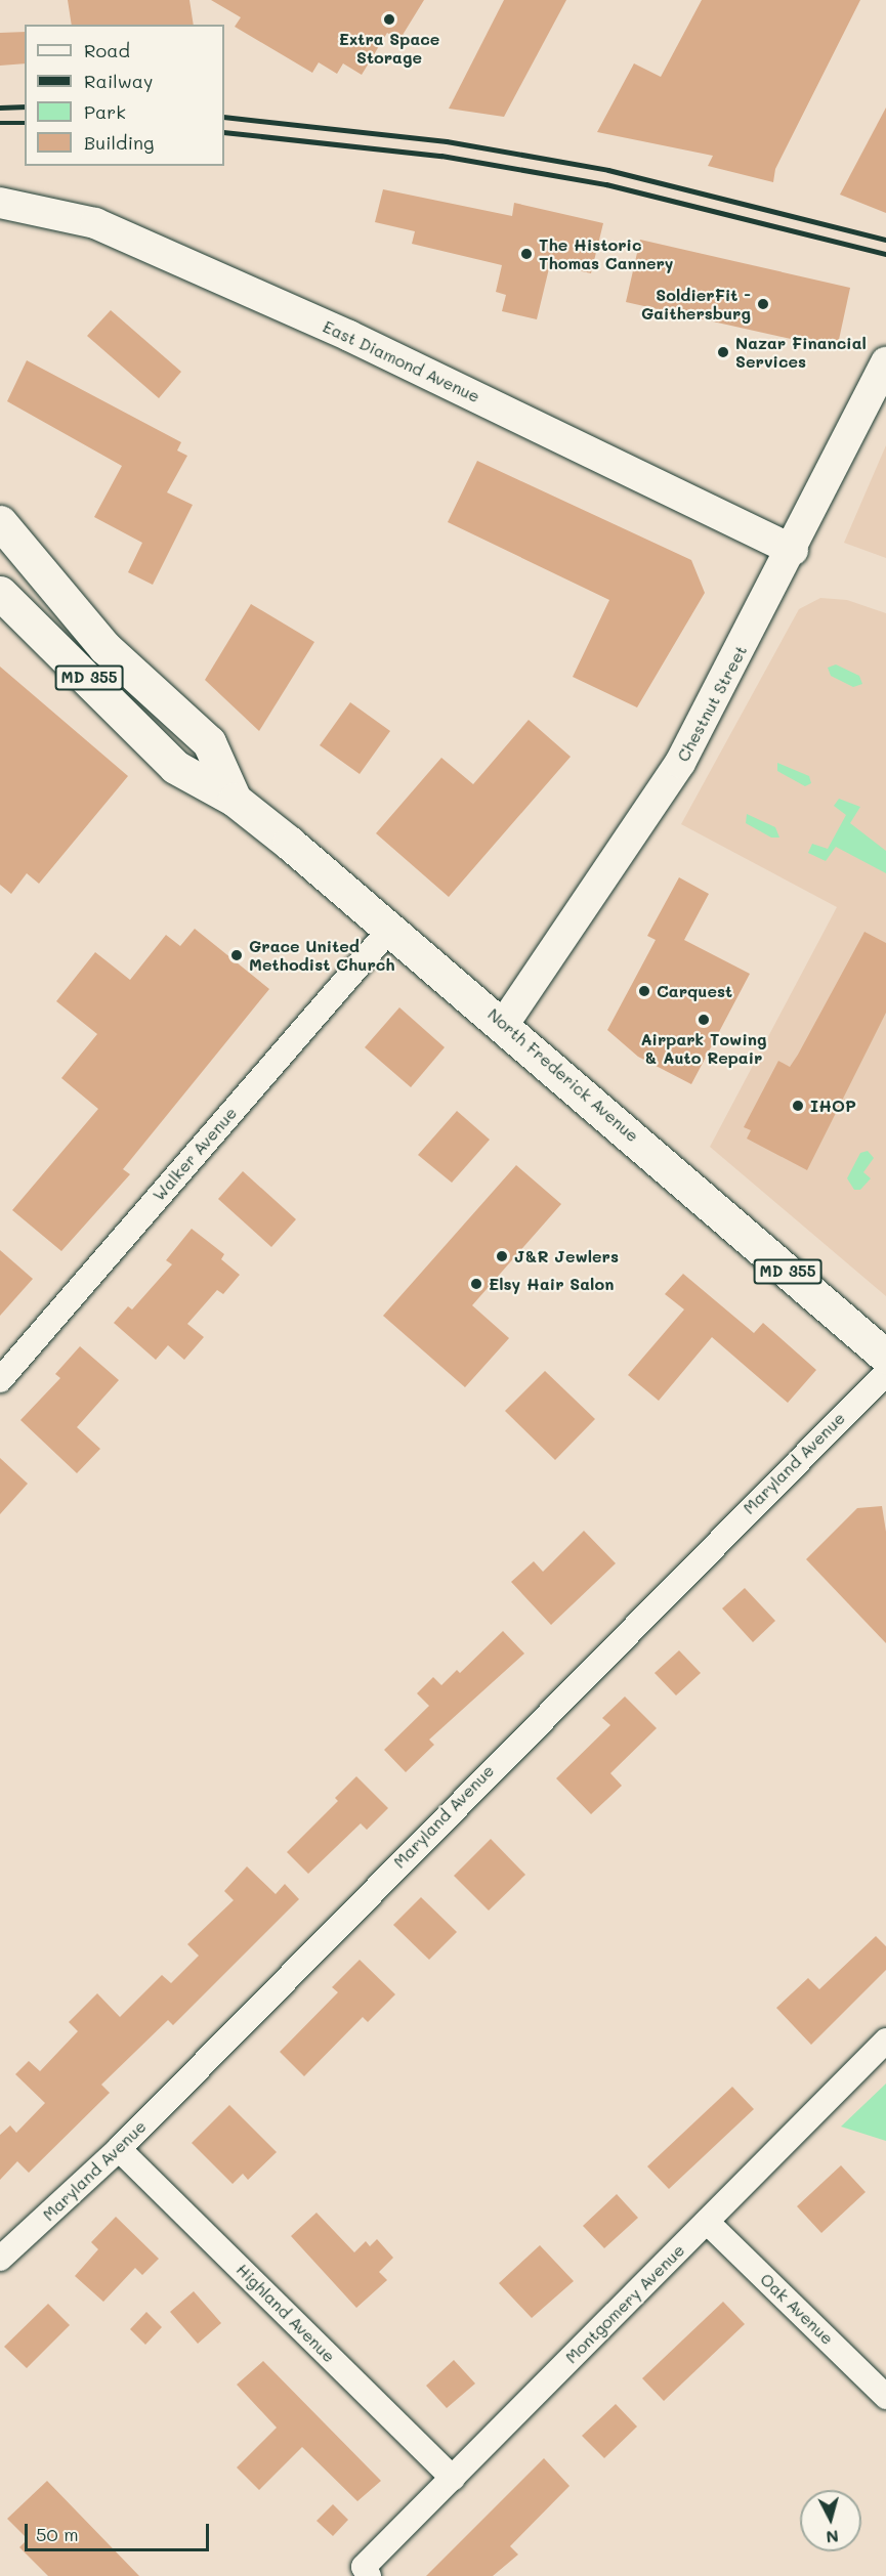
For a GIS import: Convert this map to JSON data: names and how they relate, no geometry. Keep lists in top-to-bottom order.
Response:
{
  "streets": {
    "main road": ["MD 355", "North Frederick Avenue"],
    "street": [
      "East Diamond Avenue",
      "Chestnut Street",
      "Walker Avenue",
      "Maryland Avenue",
      "Montgomery Avenue",
      "Oak Avenue",
      "Highland Avenue"
    ]
  },
  "crossings": [
    ["East Diamond Avenue", "Chestnut Street"],
    ["Chestnut Street", "North Frederick Avenue"],
    ["North Frederick Avenue", "Walker Avenue"],
    ["Maryland Avenue", "Highland Avenue"],
    ["Montgomery Avenue", "Oak Avenue"],
    ["Montgomery Avenue", "Highland Avenue"]
  ],
  "places": [
    "Extra Space Storage",
    "The Historic Thomas Cannery",
    "SoldierFit - Gaithersburg",
    "Nazar Financial Services",
    "Grace United Methodist Church",
    "Carquest",
    "Airpark Towing & Auto Repair",
    "IHOP",
    "J&R Jewlers",
    "Elsy Hair Salon"
  ],
  "legend": [
    "Road",
    "Railway",
    "Park",
    "Building"
  ],
  "scale_bar": "50 m",
  "north": "bottom"
}
